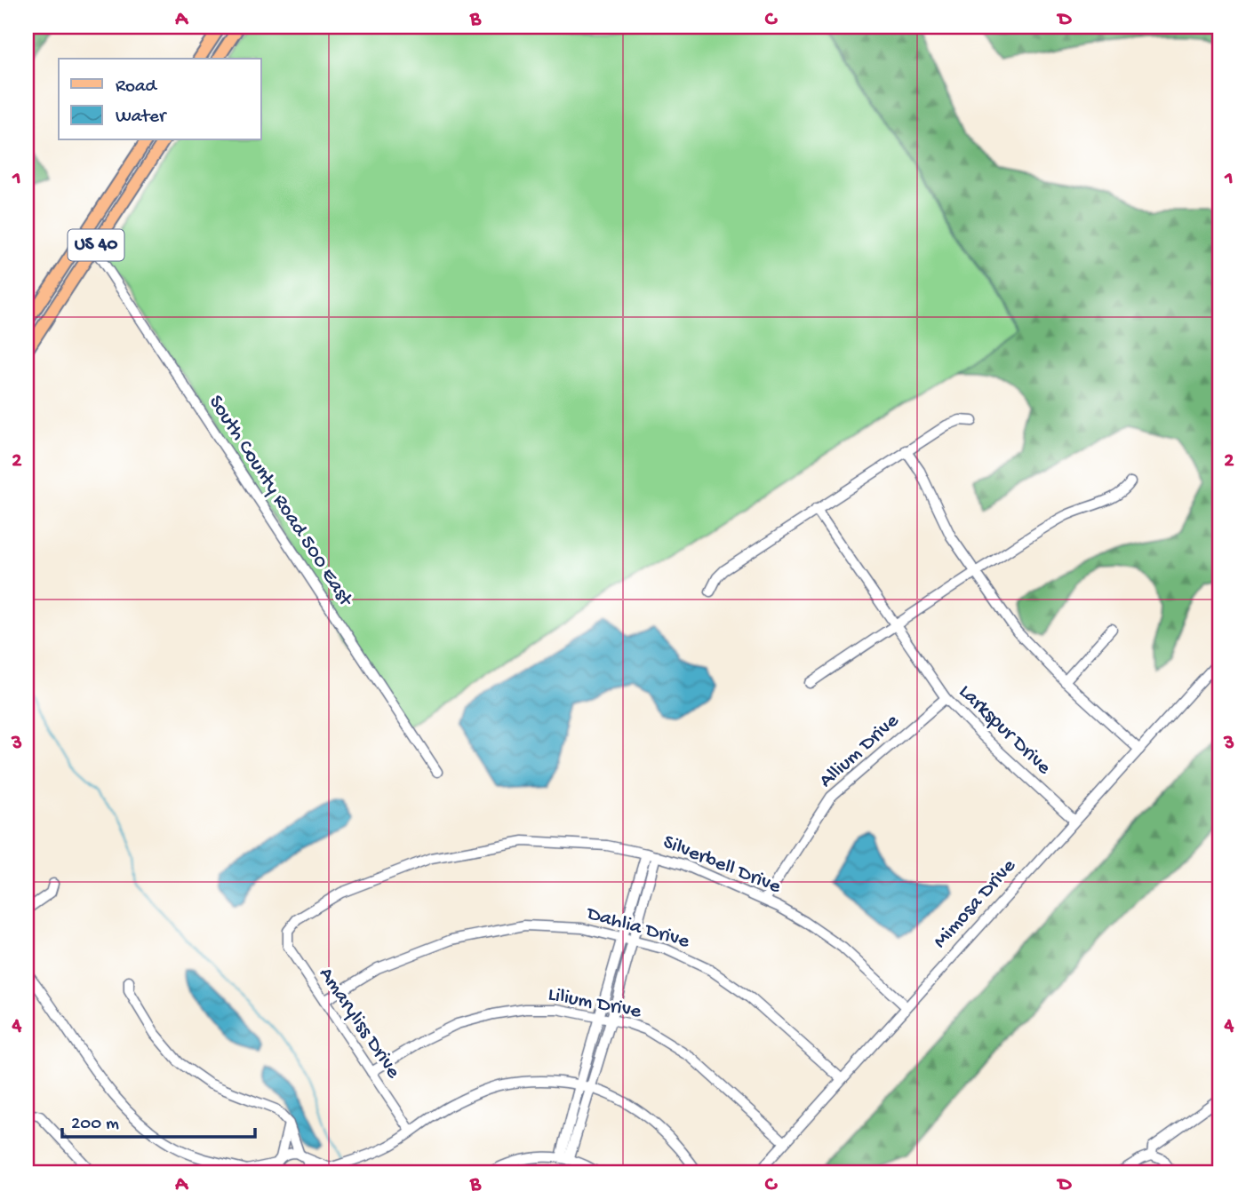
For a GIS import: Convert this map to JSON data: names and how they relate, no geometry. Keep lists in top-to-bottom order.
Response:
{
  "streets": {
    "main road": ["US 40"],
    "street": [
      "South County Road 500 East",
      "Larkspur Drive",
      "Allium Drive",
      "Silverbell Drive",
      "Mimosa Drive",
      "Dahlia Drive",
      "Lilium Drive",
      "Amaryliss Drive"
    ]
  },
  "crossings": [
    ["US 40", "South County Road 500 East"],
    ["Larkspur Drive", "Allium Drive"],
    ["Larkspur Drive", "Mimosa Drive"],
    ["Allium Drive", "Silverbell Drive"],
    ["Silverbell Drive", "Mimosa Drive"],
    ["Silverbell Drive", "Amaryliss Drive"],
    ["Mimosa Drive", "Dahlia Drive"],
    ["Mimosa Drive", "Lilium Drive"],
    ["Dahlia Drive", "Amaryliss Drive"],
    ["Lilium Drive", "Amaryliss Drive"]
  ],
  "legend": ["Road", "Water"],
  "scale_bar": "200 m",
  "grid": {
    "columns": [
      "A",
      "B",
      "C",
      "D"
    ],
    "rows": [
      "1",
      "2",
      "3",
      "4"
    ]
  }
}
